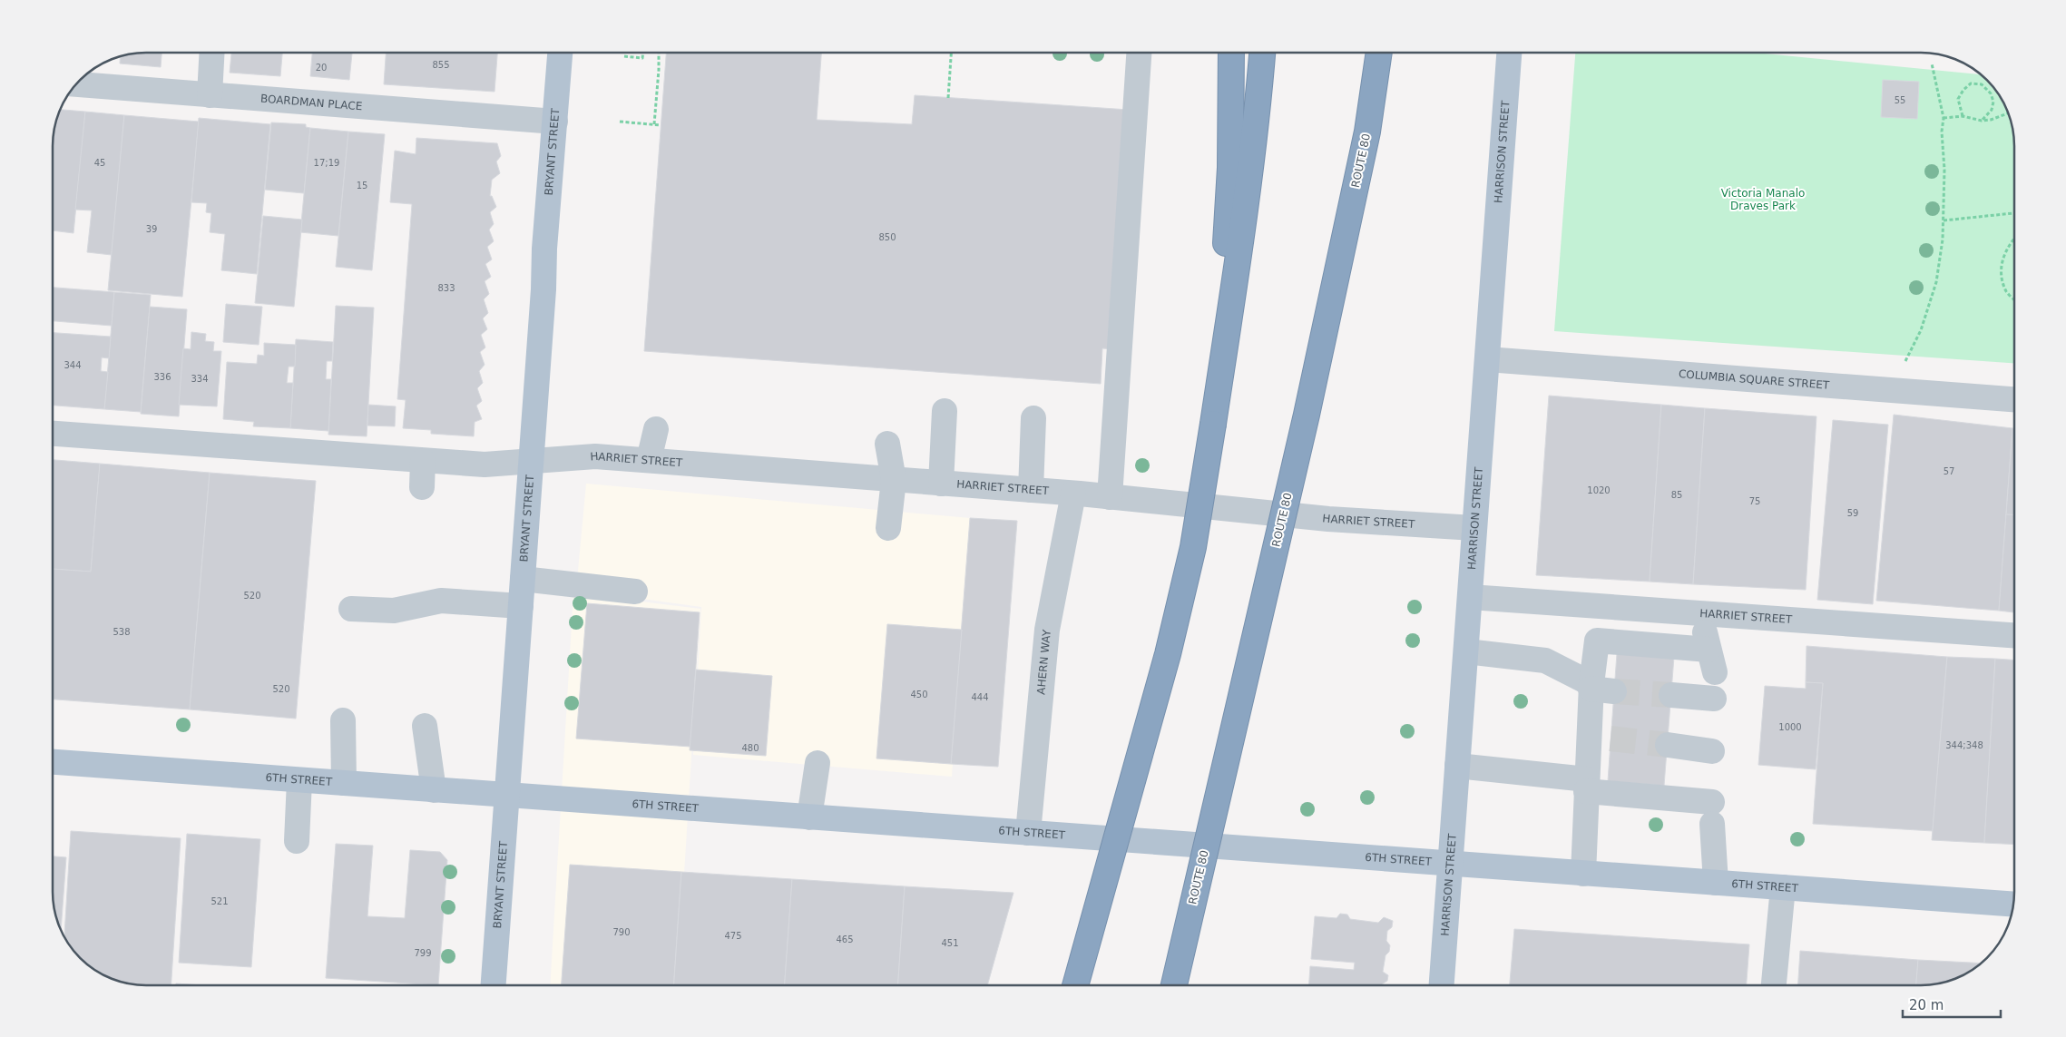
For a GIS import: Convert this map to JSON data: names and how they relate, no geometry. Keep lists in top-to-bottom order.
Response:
{
  "streets": {
    "highway": ["ROUTE 80"],
    "main road": ["BRYANT STREET", "HARRISON STREET", "6TH STREET"],
    "street": [
      "BOARDMAN PLACE",
      "COLUMBIA SQUARE STREET",
      "HARRIET STREET",
      "AHERN WAY"
    ]
  },
  "crossings": [
    ["BOARDMAN PLACE", "BRYANT STREET"],
    ["BRYANT STREET", "HARRIET STREET"],
    ["BRYANT STREET", "6TH STREET"],
    ["HARRISON STREET", "COLUMBIA SQUARE STREET"],
    ["HARRISON STREET", "HARRIET STREET"],
    ["HARRISON STREET", "6TH STREET"],
    ["HARRIET STREET", "AHERN WAY"],
    ["AHERN WAY", "6TH STREET"]
  ],
  "parks": ["Victoria Manalo Draves Park"],
  "house_numbers": [
    "855",
    "20",
    "55",
    "45",
    "17;19",
    "15",
    "39",
    "850",
    "833",
    "344",
    "336",
    "334",
    "57",
    "1020",
    "85",
    "75",
    "59",
    "520",
    "538",
    "520",
    "450",
    "444",
    "1000",
    "344;348",
    "480",
    "521",
    "790",
    "475",
    "465",
    "451",
    "799"
  ],
  "scale_bar": "20 m"
}
